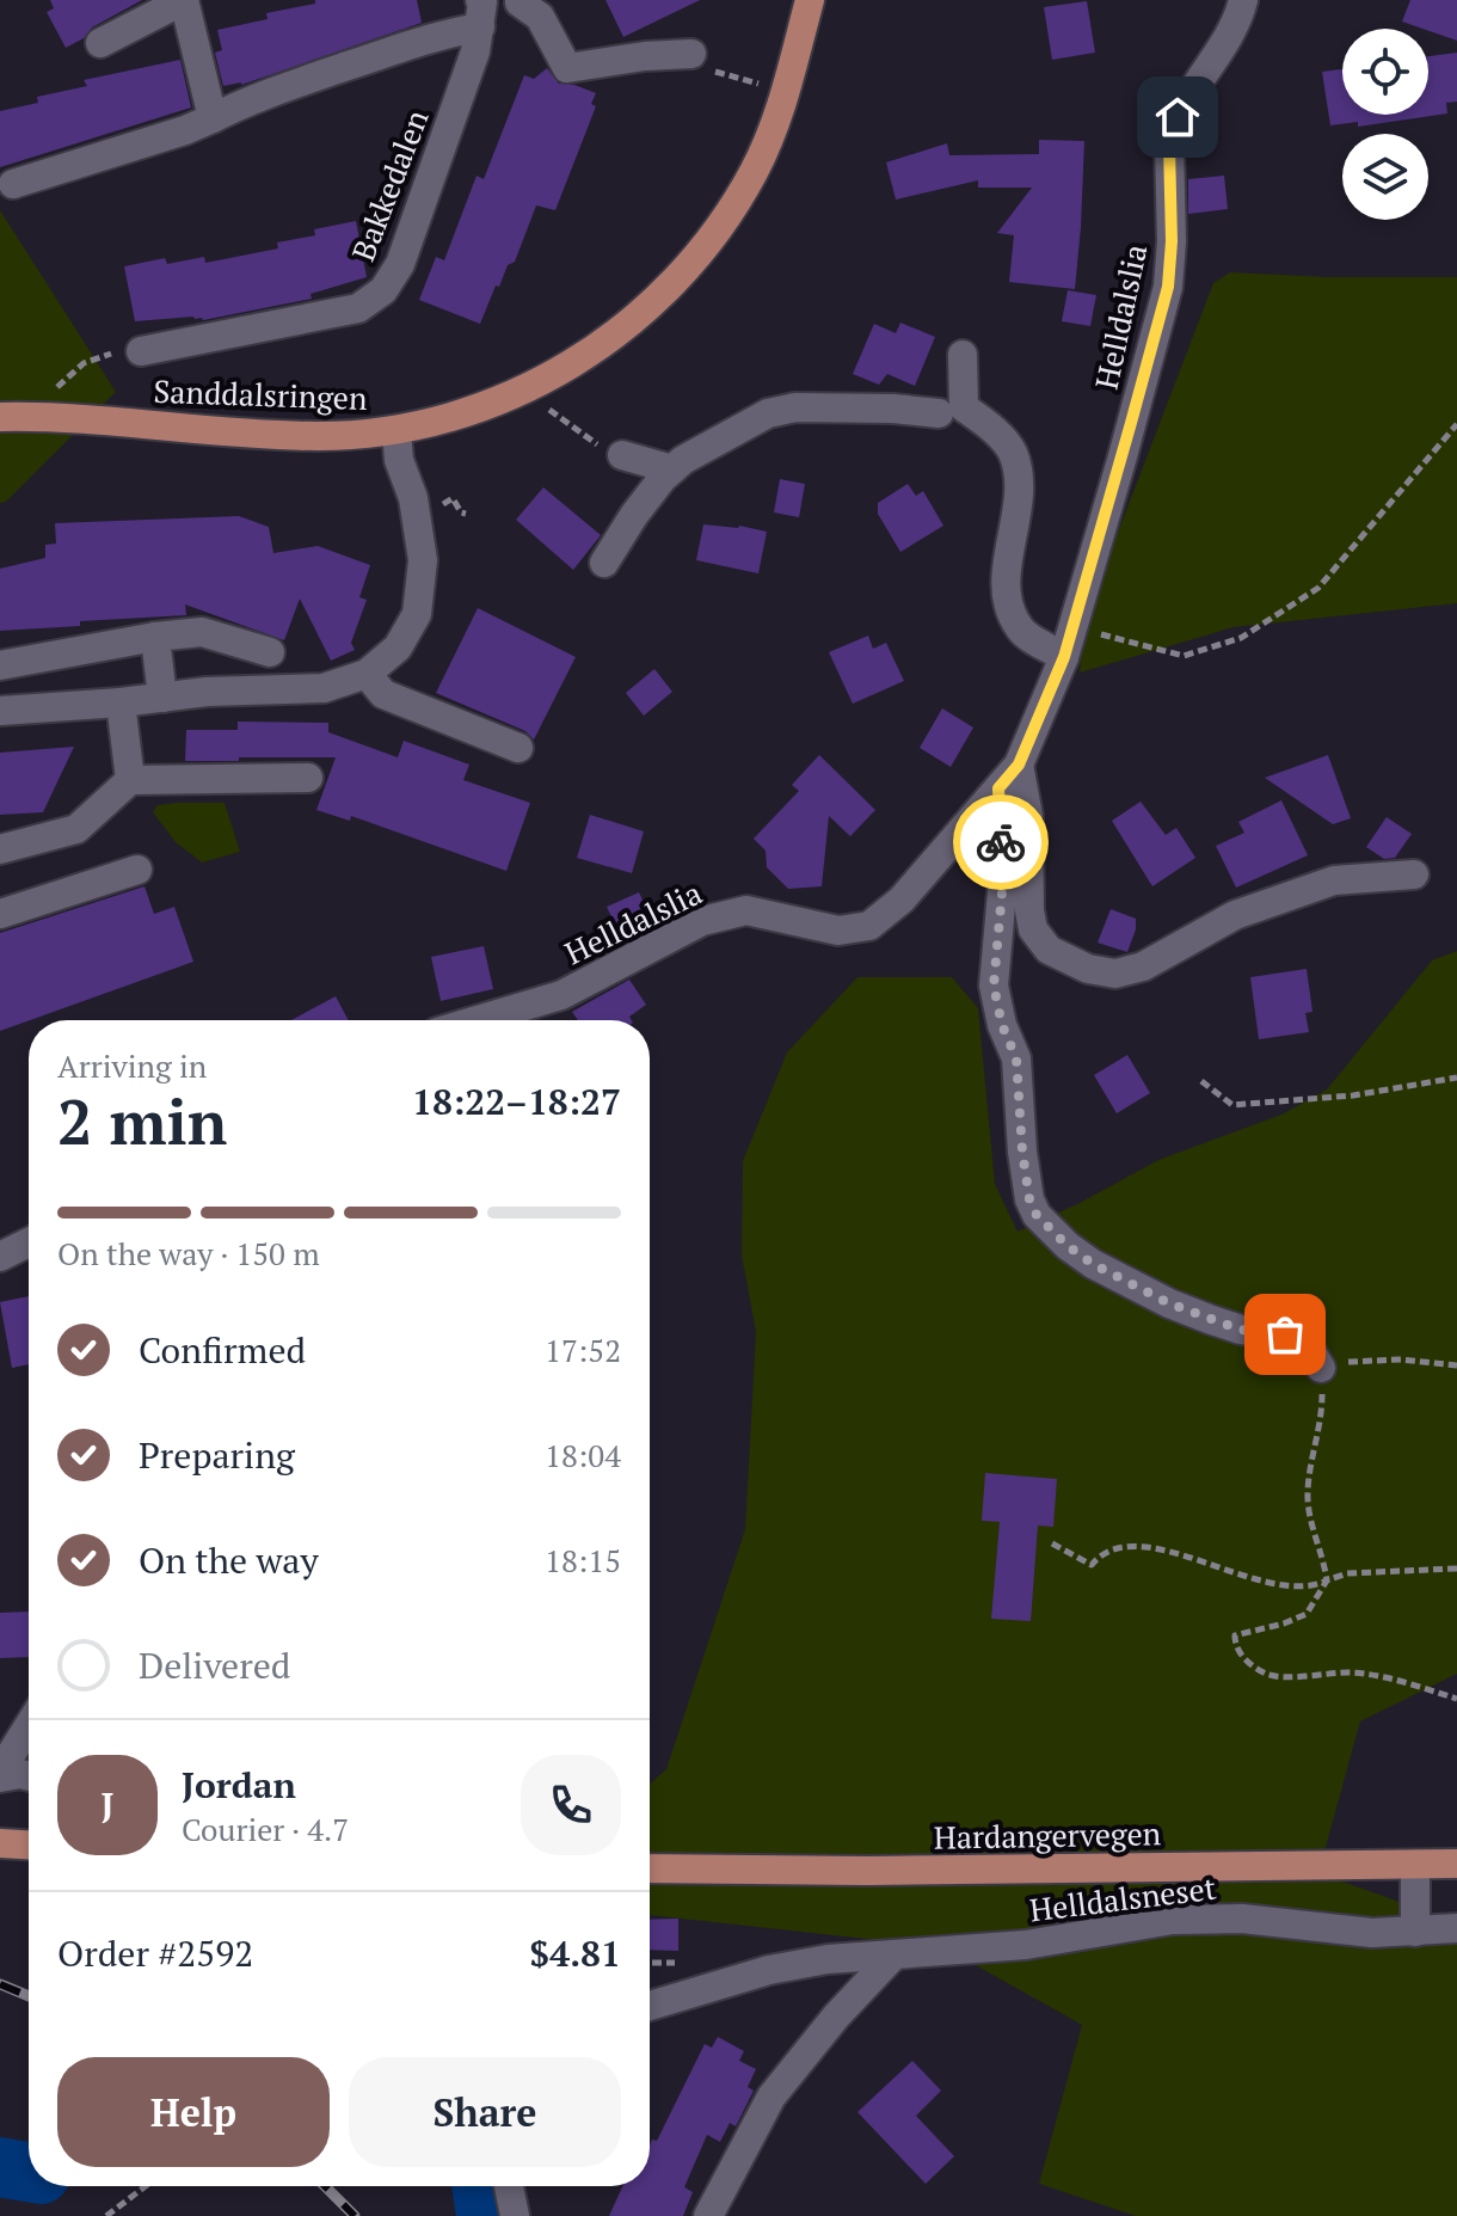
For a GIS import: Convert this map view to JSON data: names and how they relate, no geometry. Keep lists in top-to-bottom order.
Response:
{
  "streets": {
    "main road": ["Sanddalsringen", "Hardangervegen"],
    "street": ["Bakkedalen", "Helldalslia", "Helldalsneset"]
  },
  "page": {
    "heading": ["2 min", "Arriving in", "18:22–18:27"],
    "panel": [
      "Jordan",
      "Courier · 4.7",
      "Order #2592",
      "$4.81"
    ],
    "bar": "On the way · 150 m",
    "list": [
      ["Confirmed", "17:52"],
      ["Preparing", "18:04"],
      ["On the way", "18:15"],
      "Delivered"
    ],
    "round": "J",
    "buttons": ["Help", "Share"]
  }
}
